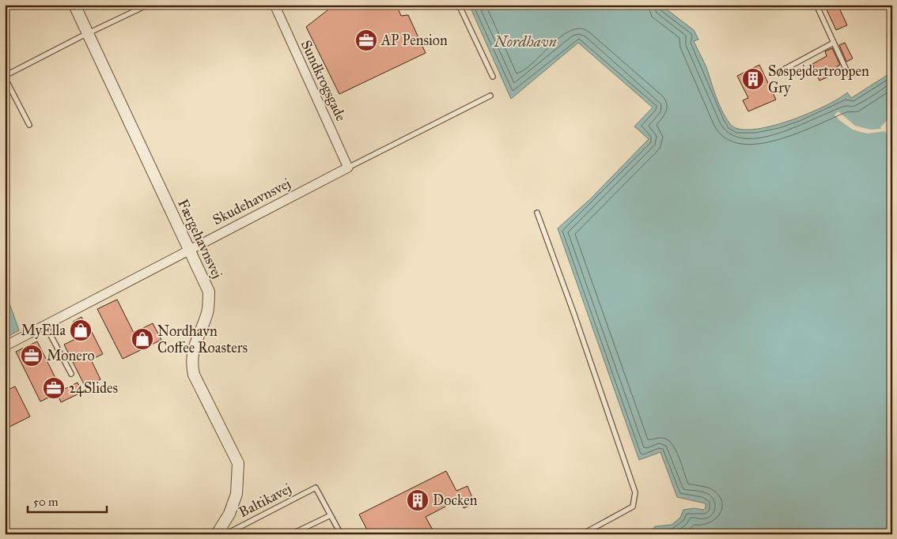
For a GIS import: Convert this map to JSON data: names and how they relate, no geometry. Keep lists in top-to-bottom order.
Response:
{
  "streets": {
    "street": ["Sundkrogsgade", "Skudehavnsvej", "Færgehavnsvej"],
    "lane": ["Baltikavej"]
  },
  "crossings": [
    ["Sundkrogsgade", "Skudehavnsvej"],
    ["Skudehavnsvej", "Færgehavnsvej"]
  ],
  "water": ["Nordhavn"],
  "places": {
    "office": ["AP Pension", "Monero", "24Slides"],
    "building": ["Søspejdertroppen Gry", "Docken"],
    "shop": ["MyElla", "Nordhavn Coffee Roasters"]
  },
  "scale_bar": "50 m"
}
